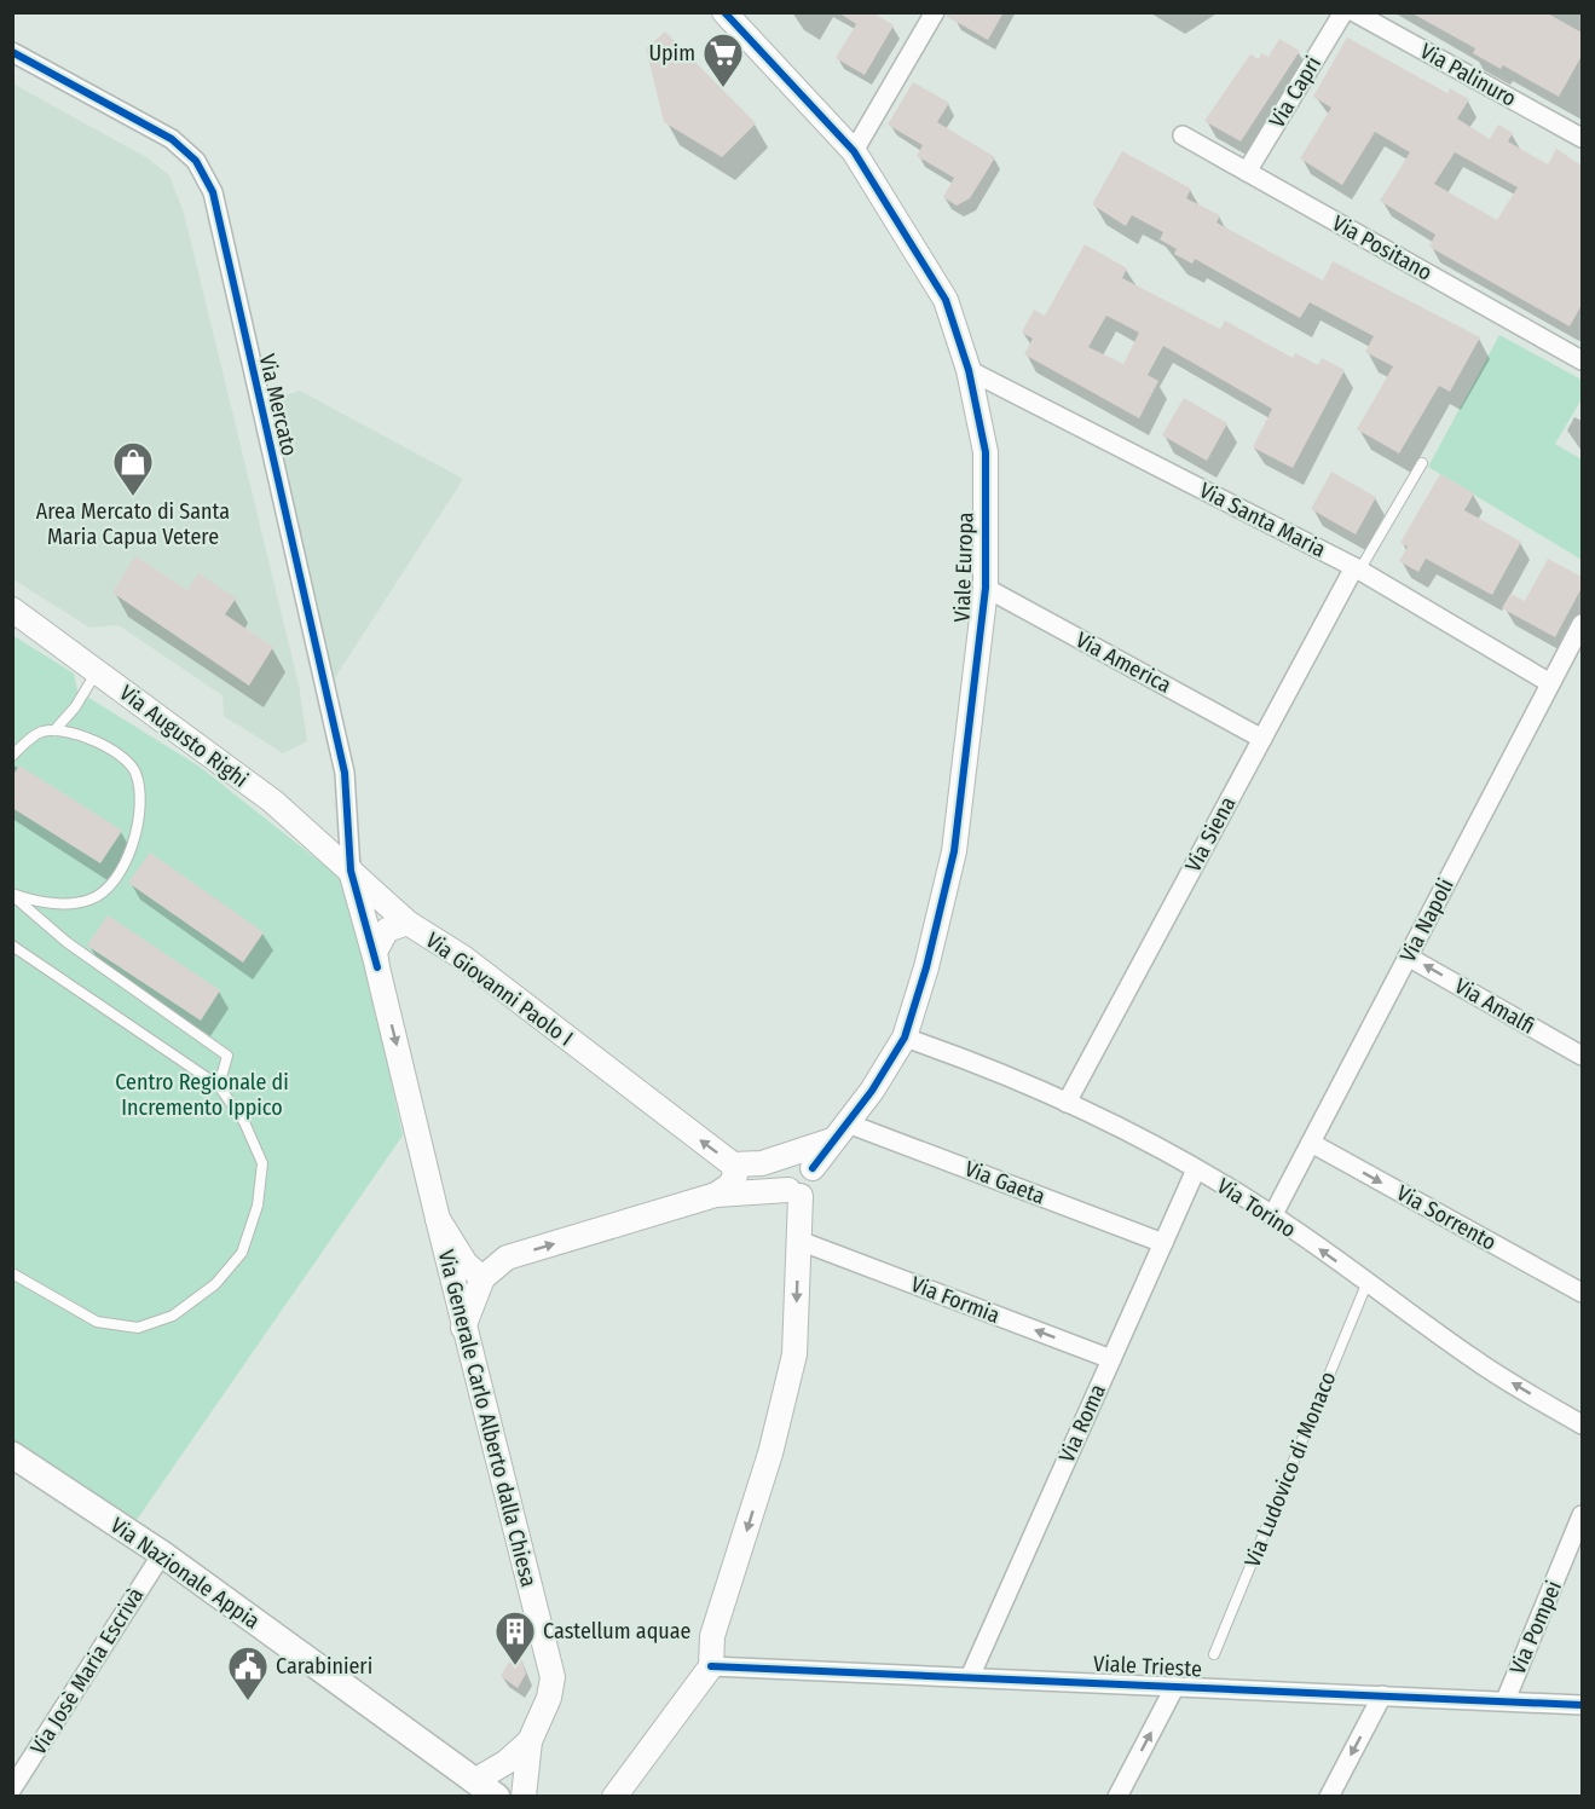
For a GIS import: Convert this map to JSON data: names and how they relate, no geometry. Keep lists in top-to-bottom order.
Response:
{
  "streets": {
    "main road": ["Via Nazionale Appia"],
    "street": [
      "Via Palinuro",
      "Via Capri",
      "Via Positano",
      "Via Mercato",
      "Via Santa Maria",
      "Viale Europa",
      "Via America",
      "Via Augusto Righi",
      "Via Siena",
      "Via Napoli",
      "Via Giovanni Paolo I",
      "Via Amalfi",
      "Via Gaeta",
      "Via Torino",
      "Via Sorrento",
      "Via Formia",
      "Via Generale Carlo Alberto dalla Chiesa",
      "Via Roma",
      "Via Pompei",
      "Viale Trieste",
      "Via Josè Maria Escrivà"
    ],
    "lane": ["Via Ludovico di Monaco"]
  },
  "crossings": [
    ["Via Capri", "Via Positano"],
    ["Via Mercato", "Via Augusto Righi"],
    ["Via Santa Maria", "Viale Europa"],
    ["Via Santa Maria", "Via Siena"],
    ["Via Santa Maria", "Via Napoli"],
    ["Viale Europa", "Via America"],
    ["Viale Europa", "Via Gaeta"],
    ["Viale Europa", "Via Torino"],
    ["Via America", "Via Siena"],
    ["Via Augusto Righi", "Via Giovanni Paolo I"],
    ["Via Siena", "Via Torino"],
    ["Via Napoli", "Via Amalfi"],
    ["Via Napoli", "Via Torino"],
    ["Via Napoli", "Via Sorrento"],
    ["Via Giovanni Paolo I", "Via Generale Carlo Alberto dalla Chiesa"],
    ["Via Gaeta", "Via Roma"],
    ["Via Torino", "Via Roma"],
    ["Via Torino", "Via Ludovico di Monaco"],
    ["Via Formia", "Via Roma"],
    ["Via Generale Carlo Alberto dalla Chiesa", "Via Nazionale Appia"],
    ["Via Roma", "Viale Trieste"],
    ["Via Nazionale Appia", "Via Josè Maria Escrivà"],
    ["Via Pompei", "Viale Trieste"]
  ],
  "one_way": [
    "Via Amalfi",
    "Via Torino",
    "Via Sorrento",
    "Via Formia"
  ],
  "parks": ["Centro Regionale di Incremento Ippico"],
  "places": {
    "supermarket": ["Upim"],
    "shop": ["Area Mercato di Santa Maria Capua Vetere"],
    "building": ["Castellum aquae"],
    "public building": ["Carabinieri"]
  }
}
